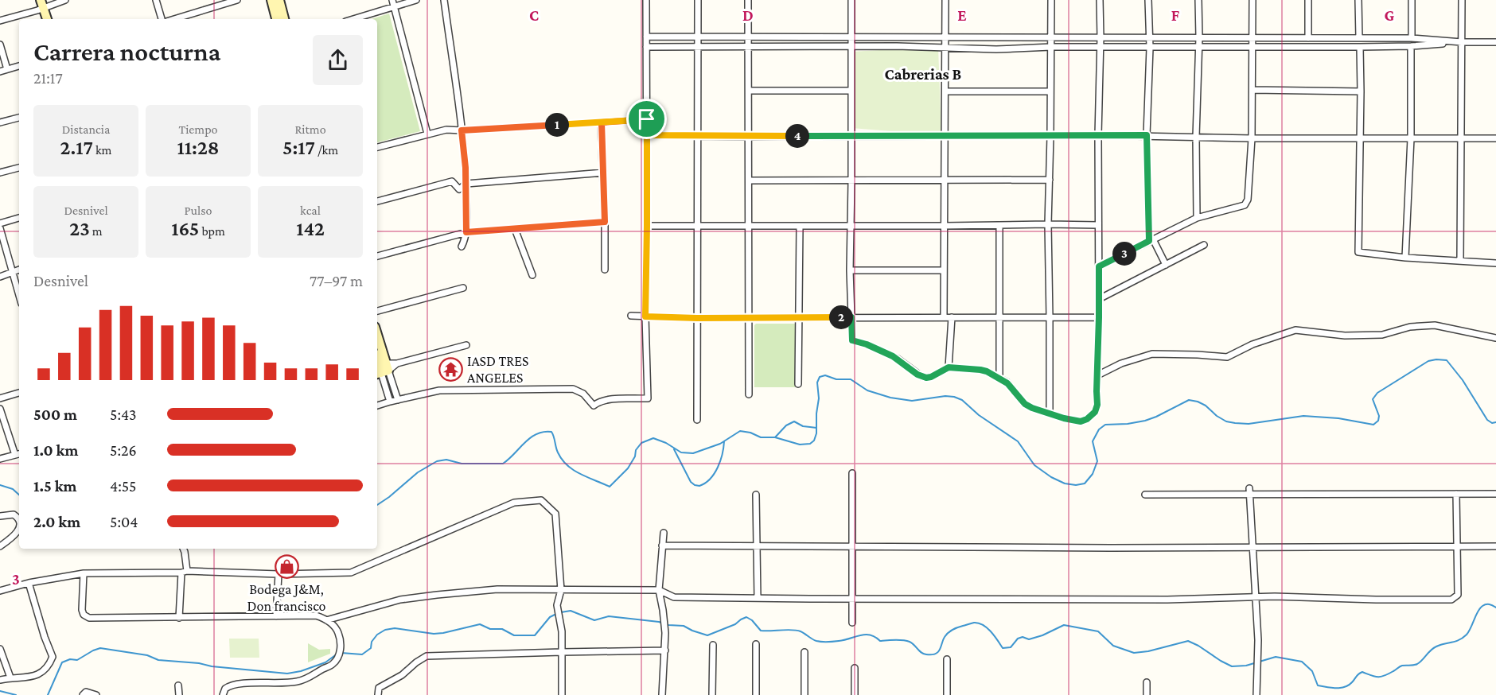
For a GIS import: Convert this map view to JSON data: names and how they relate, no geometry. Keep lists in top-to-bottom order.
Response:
{
  "districts": ["Cabrerias B"],
  "places": {
    "temple": ["IASD TRES ANGELES"],
    "shop": ["Bodega J&M, Don francisco"]
  },
  "page": {
    "heading": ["Carrera nocturna", "21:17"],
    "stats": [
      ["Distancia", "2.17 km"],
      ["Tiempo", "11:28"],
      ["Ritmo", "5:17 /km"],
      ["Desnivel", "23 m"],
      ["Pulso", "165 bpm"],
      ["kcal", "142"]
    ],
    "pins": [
      "1",
      "4",
      "3",
      "2"
    ],
    "chart": ["Desnivel", "77–97 m"],
    "list": [
      {
        "name": "500 m",
        "note": "5:43"
      },
      {
        "name": "1.0 km",
        "note": "5:26"
      },
      {
        "name": "1.5 km",
        "note": "4:55"
      },
      {
        "name": "2.0 km",
        "note": "5:04"
      }
    ]
  },
  "grid": {
    "columns": [
      "C",
      "D",
      "E",
      "F",
      "G"
    ],
    "rows": ["3"]
  }
}
